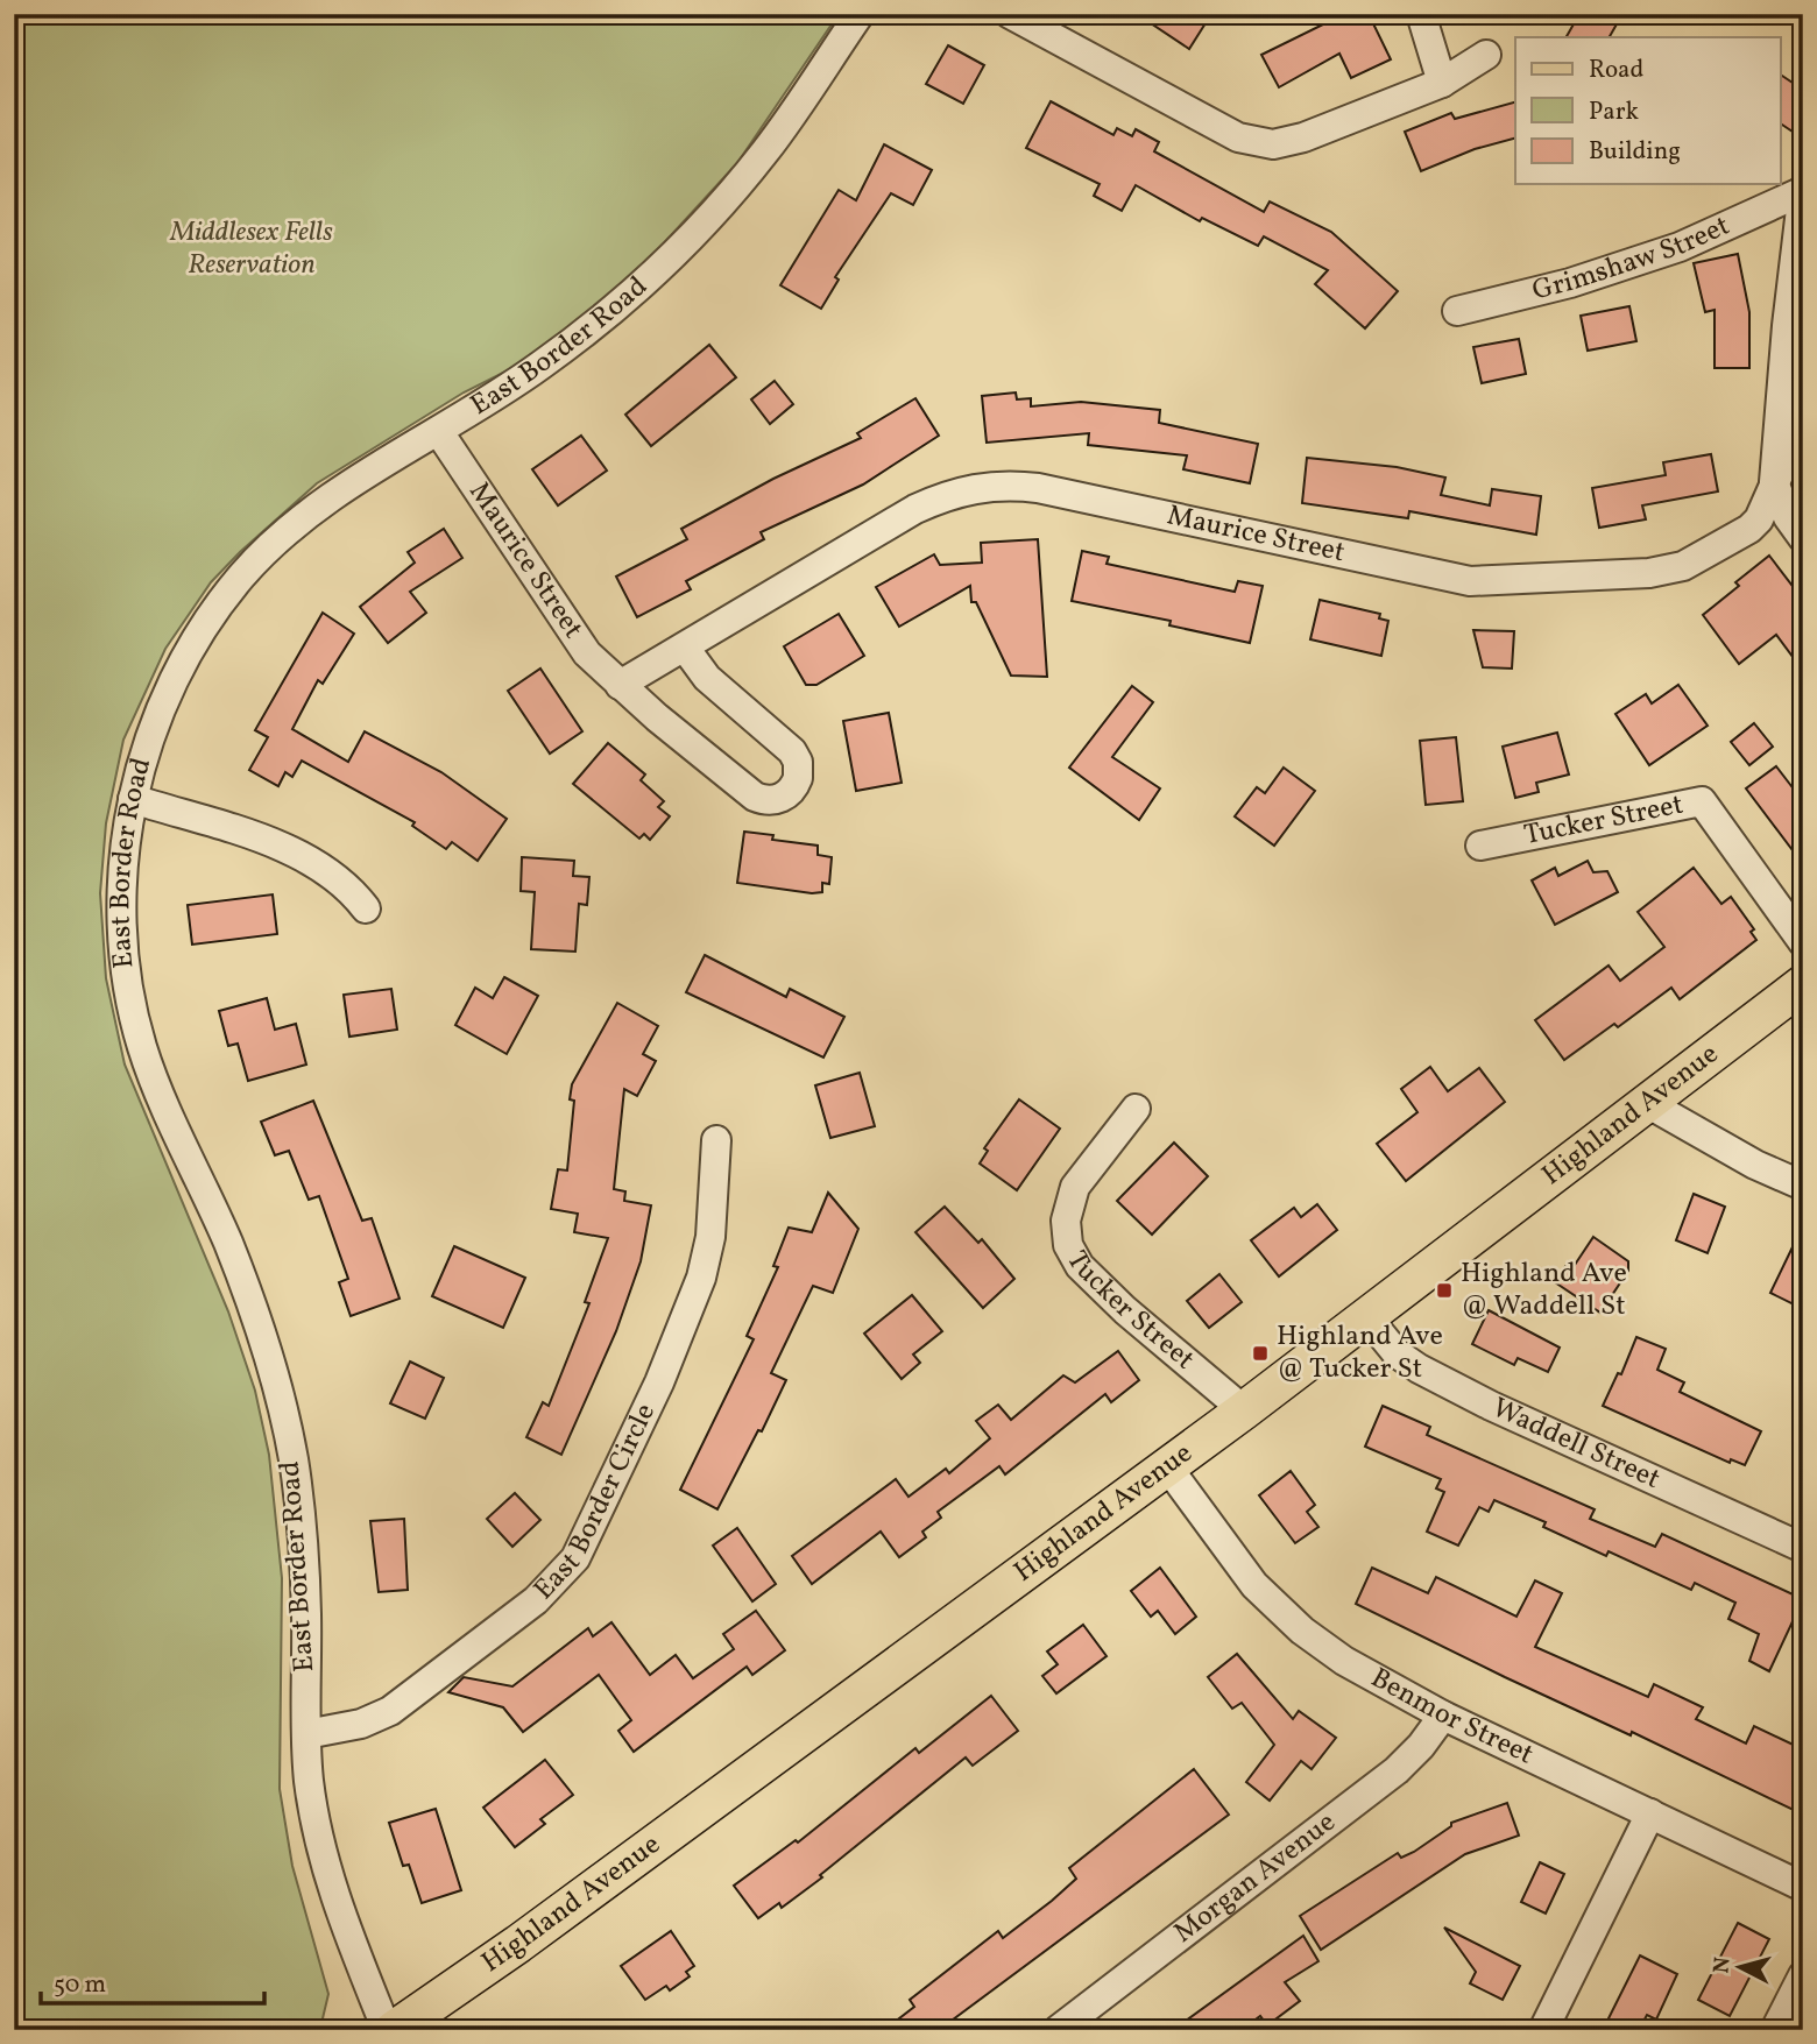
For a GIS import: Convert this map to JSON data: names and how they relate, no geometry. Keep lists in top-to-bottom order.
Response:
{
  "streets": {
    "main road": ["Highland Avenue"],
    "street": [
      "Grimshaw Street",
      "East Border Road",
      "Maurice Street",
      "Tucker Street",
      "Waddell Street",
      "East Border Circle",
      "Benmor Street",
      "Morgan Avenue"
    ]
  },
  "crossings": [
    ["East Border Road", "Maurice Street"],
    ["East Border Road", "East Border Circle"],
    ["Tucker Street", "Highland Avenue"],
    ["Highland Avenue", "Waddell Street"],
    ["Highland Avenue", "Benmor Street"],
    ["Benmor Street", "Morgan Avenue"]
  ],
  "parks": ["Middlesex Fells Reservation"],
  "places": {
    "transit": ["Highland Ave @ Waddell St", "Highland Ave @ Tucker St"]
  },
  "legend": ["Road", "Park", "Building"],
  "scale_bar": "50 m",
  "north": "left"
}
